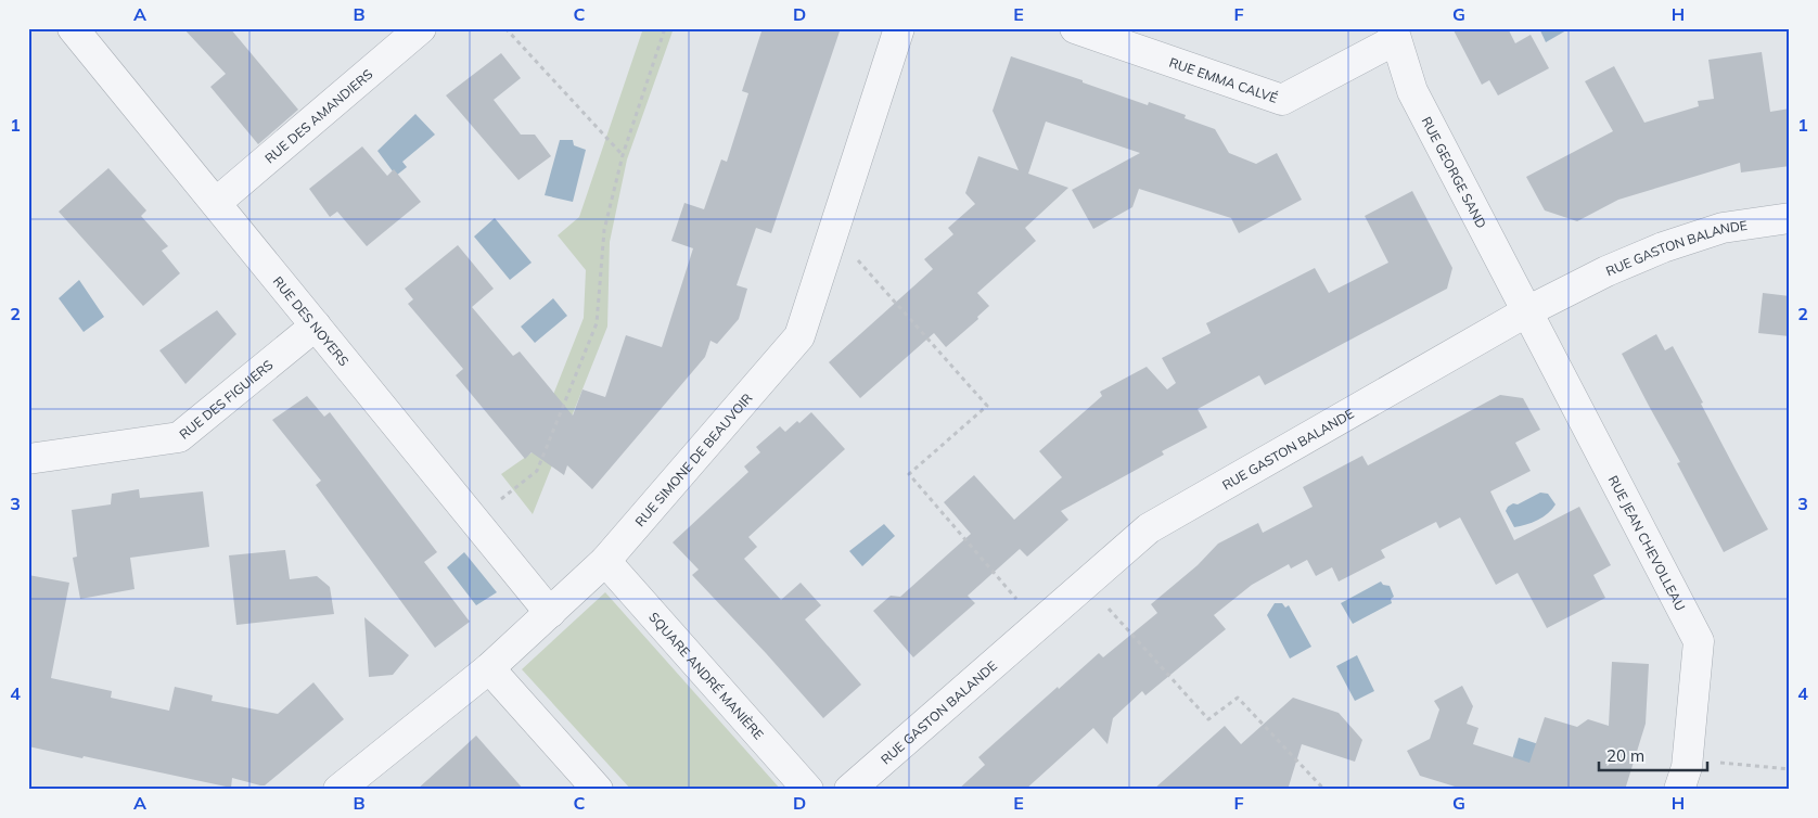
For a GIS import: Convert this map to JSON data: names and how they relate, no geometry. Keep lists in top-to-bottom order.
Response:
{
  "streets": {
    "street": [
      "RUE EMMA CALVÉ",
      "RUE DES AMANDIERS",
      "RUE GEORGE SAND",
      "RUE GASTON BALANDE",
      "RUE DES NOYERS",
      "RUE DES FIGUIERS",
      "RUE SIMONE DE BEAUVOIR",
      "RUE JEAN CHEVOLLEAU",
      "SQUARE ANDRÉ MANIÈRE"
    ]
  },
  "crossings": [
    ["RUE EMMA CALVÉ", "RUE GEORGE SAND"],
    ["RUE DES AMANDIERS", "RUE DES NOYERS"],
    ["RUE GEORGE SAND", "RUE GASTON BALANDE"],
    ["RUE GEORGE SAND", "RUE JEAN CHEVOLLEAU"],
    ["RUE GASTON BALANDE", "RUE JEAN CHEVOLLEAU"],
    ["RUE DES NOYERS", "RUE DES FIGUIERS"],
    ["RUE DES NOYERS", "RUE SIMONE DE BEAUVOIR"],
    ["RUE SIMONE DE BEAUVOIR", "SQUARE ANDRÉ MANIÈRE"]
  ],
  "scale_bar": "20 m",
  "grid": {
    "columns": [
      "A",
      "B",
      "C",
      "D",
      "E",
      "F",
      "G",
      "H"
    ],
    "rows": [
      "1",
      "2",
      "3",
      "4"
    ]
  }
}
